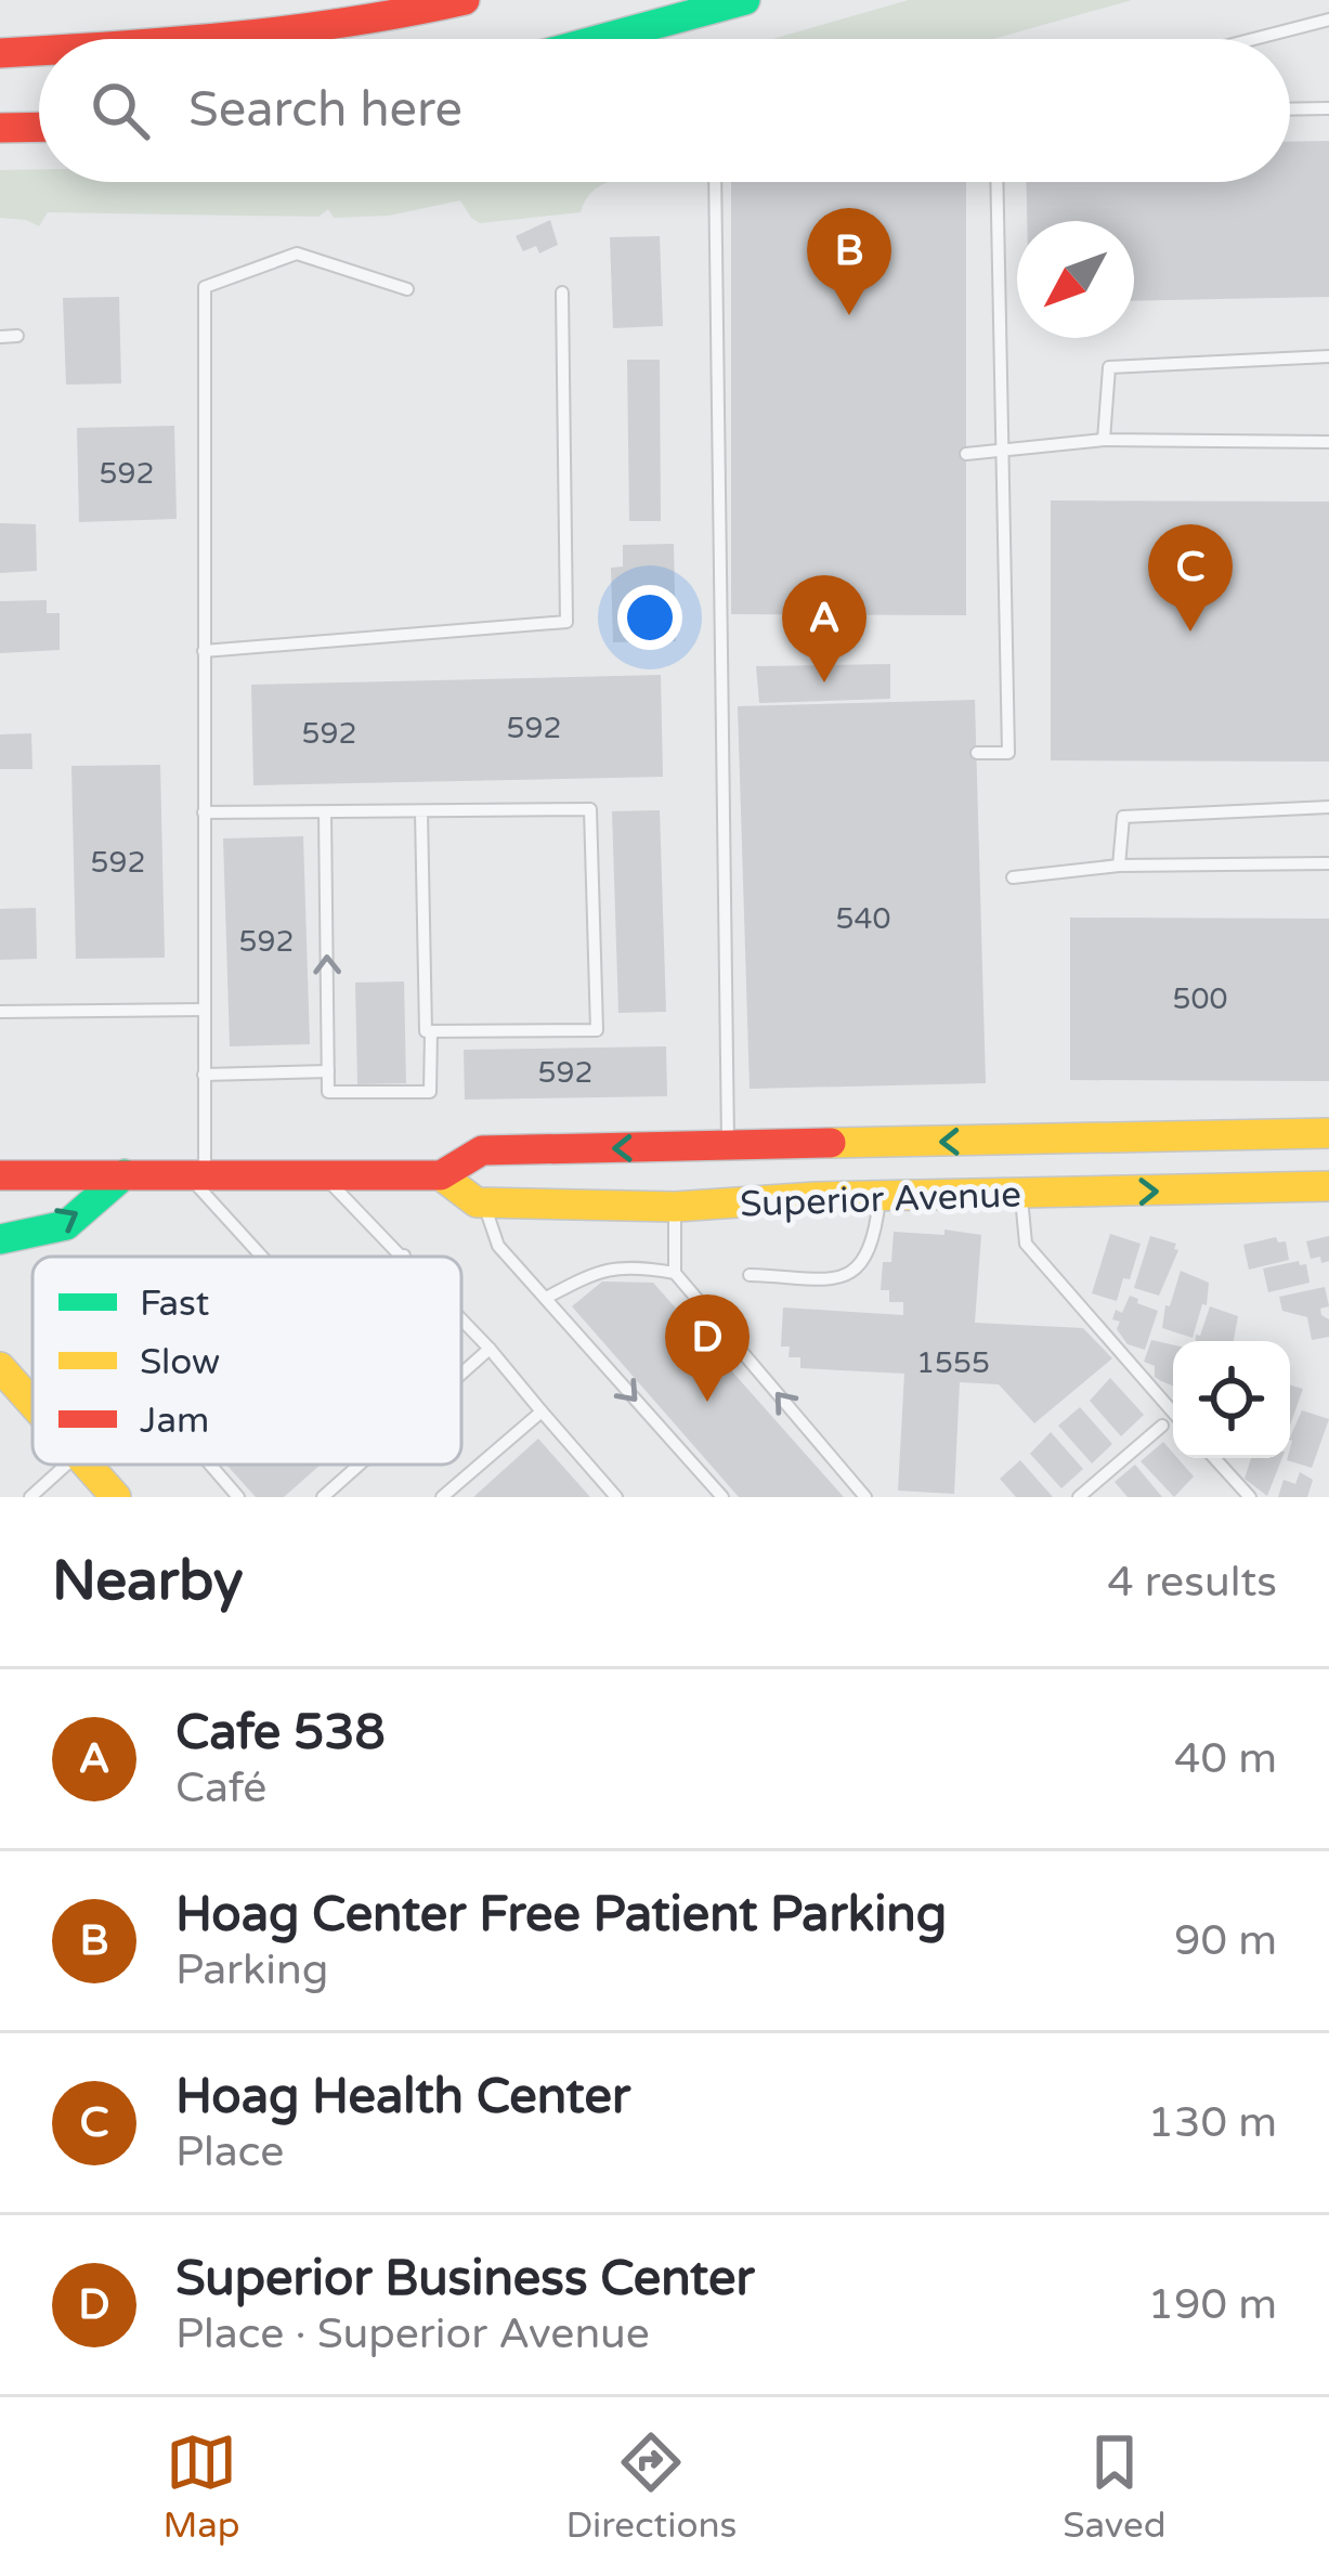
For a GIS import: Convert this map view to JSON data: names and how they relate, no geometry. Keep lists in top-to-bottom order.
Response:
{
  "streets": {
    "main road": ["Superior Avenue"]
  },
  "house_numbers": [
    "592",
    "592",
    "592",
    "592",
    "540",
    "592",
    "500",
    "592",
    "1555"
  ],
  "legend": ["Fast", "Slow", "Jam"],
  "north": "bottom left",
  "page": {
    "search": "Search here",
    "pins": [
      "B",
      "C",
      "A",
      "D"
    ],
    "heading": ["Nearby", "4 results"],
    "list": [
      {
        "mark": "A",
        "name": "Cafe 538",
        "note": "Café",
        "value": "40 m"
      },
      {
        "mark": "B",
        "name": "Hoag Center Free Patient Parking",
        "note": "Parking",
        "value": "90 m"
      },
      {
        "mark": "C",
        "name": "Hoag Health Center",
        "note": "Place",
        "value": "130 m"
      },
      {
        "mark": "D",
        "name": "Superior Business Center",
        "note": "Place · Superior Avenue",
        "value": "190 m"
      }
    ],
    "nav": ["Map", "Directions", "Saved"]
  }
}
